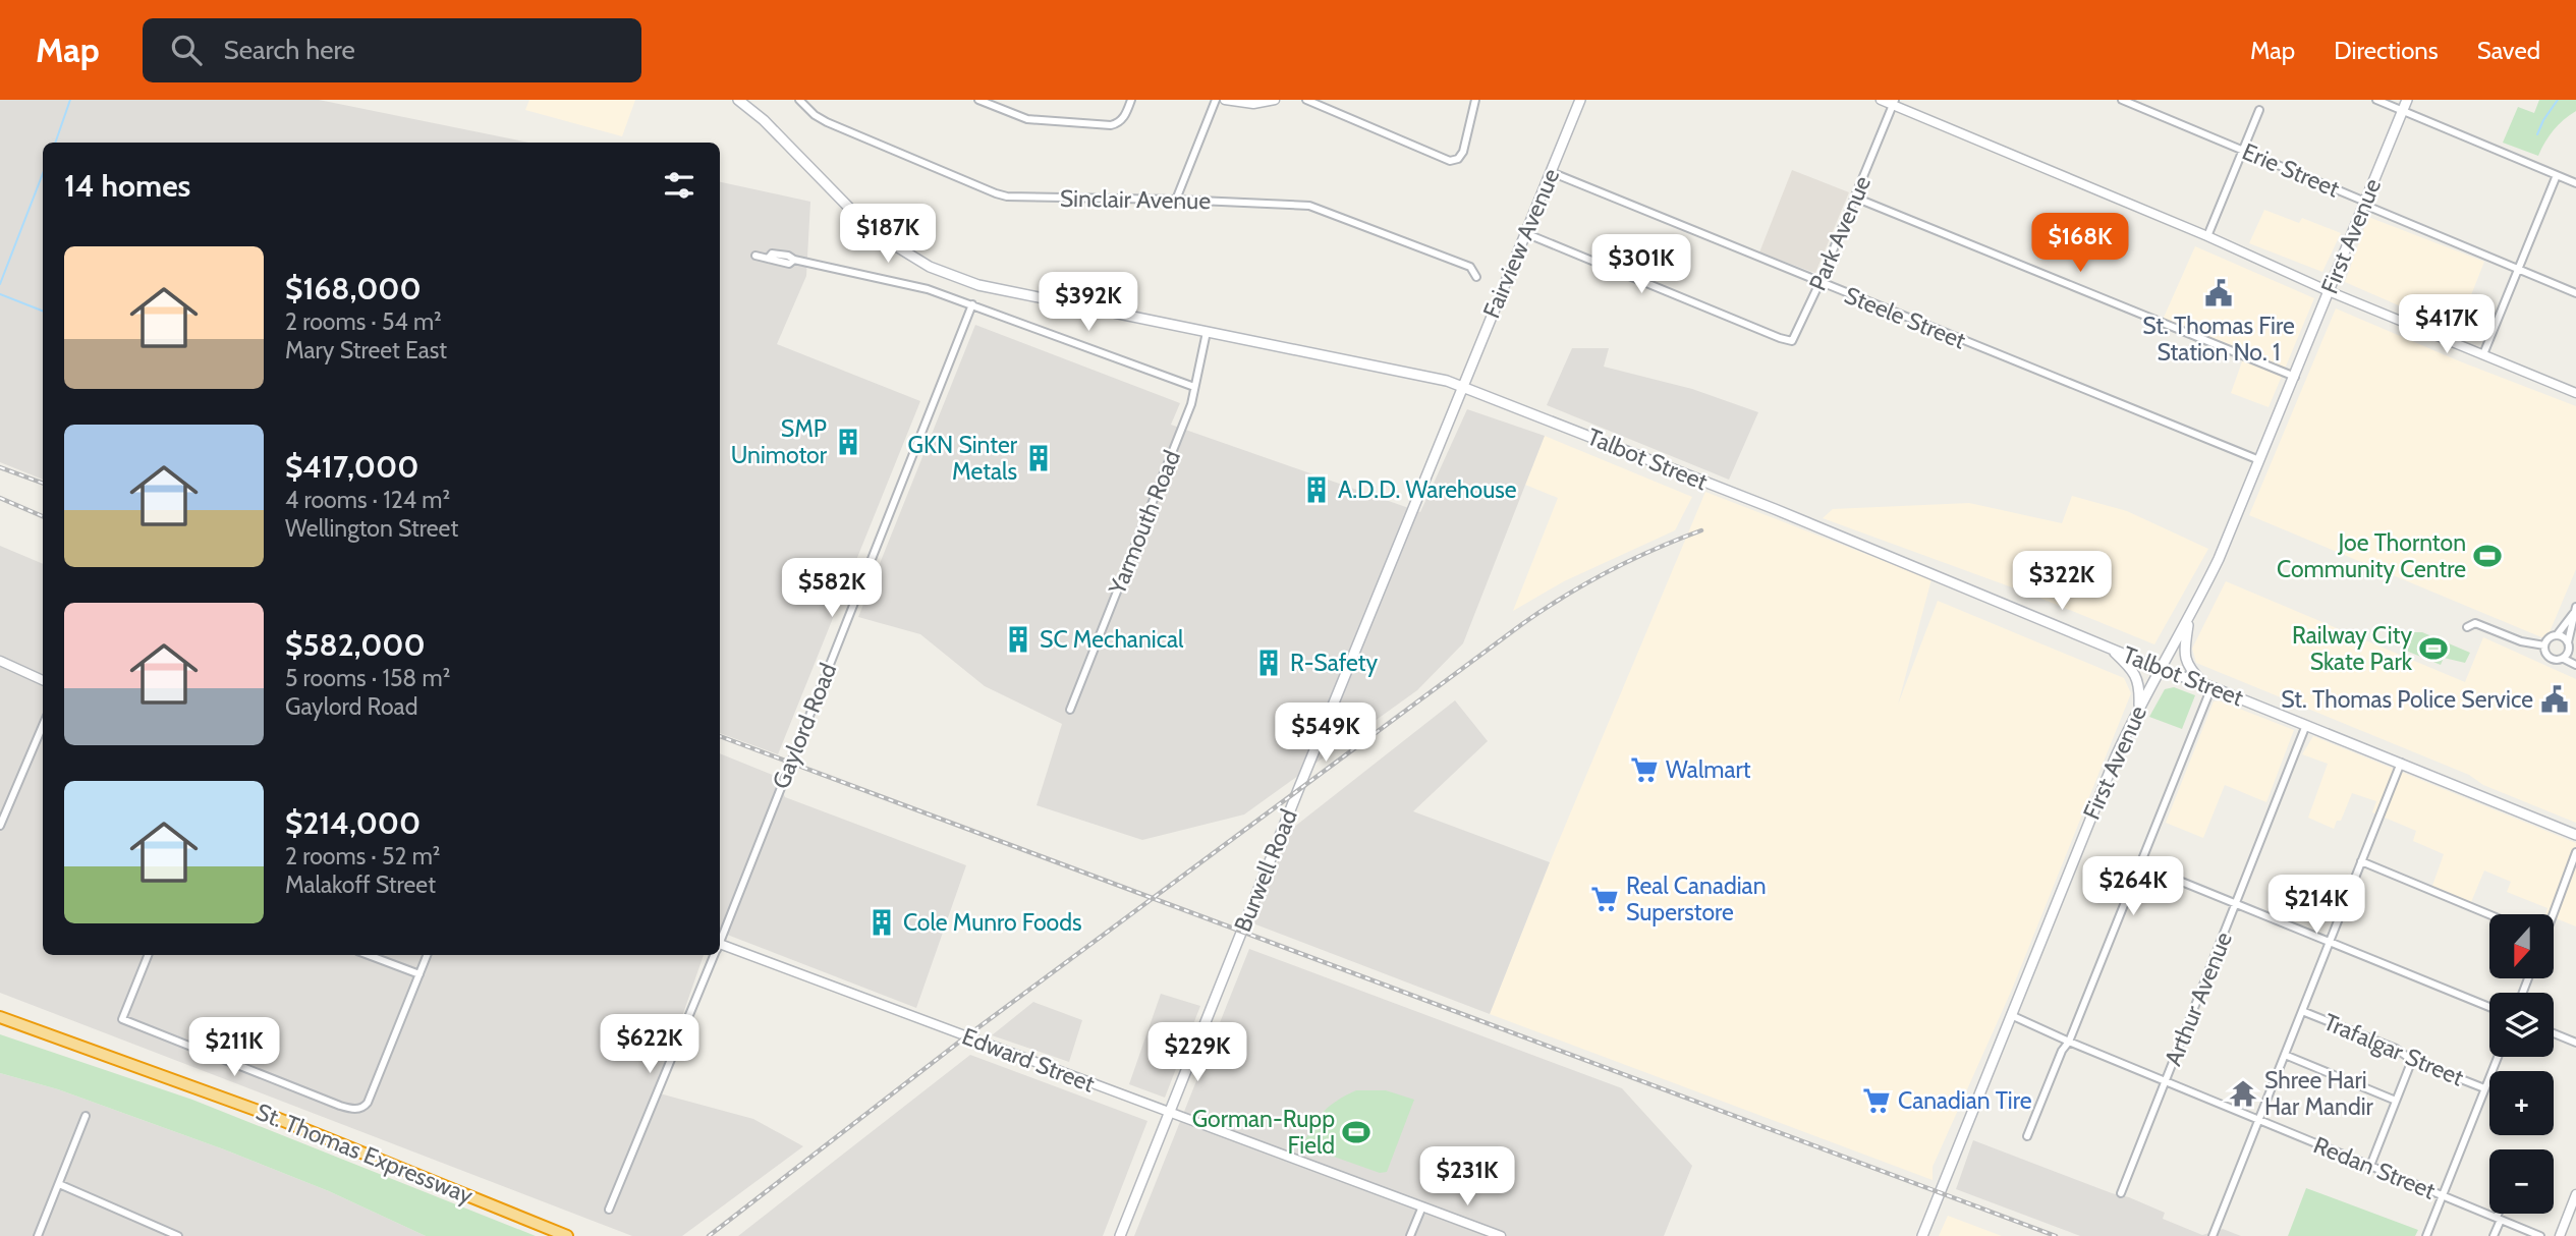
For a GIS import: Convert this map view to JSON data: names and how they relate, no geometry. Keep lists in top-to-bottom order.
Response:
{
  "streets": {
    "highway": ["St. Thomas Expressway"],
    "main road": [
      "First Avenue",
      "Fairview Avenue",
      "Talbot Street",
      "Burwell Road"
    ],
    "street": [
      "Erie Street",
      "Sinclair Avenue",
      "Park Avenue",
      "Steele Street",
      "Yarmouth Road",
      "Gaylord Road",
      "Arthur Avenue",
      "Trafalgar Street",
      "Edward Street",
      "Redan Street"
    ]
  },
  "crossings": [
    ["Erie Street", "First Avenue"],
    ["Park Avenue", "Fairview Avenue"],
    ["Park Avenue", "Steele Street"],
    ["First Avenue", "Steele Street"],
    ["First Avenue", "Talbot Street"],
    ["First Avenue", "Redan Street"],
    ["Fairview Avenue", "Steele Street"],
    ["Fairview Avenue", "Talbot Street"],
    ["Fairview Avenue", "Burwell Road"],
    ["Talbot Street", "Yarmouth Road"],
    ["Talbot Street", "Burwell Road"],
    ["Talbot Street", "Arthur Avenue"],
    ["Burwell Road", "Edward Street"],
    ["Arthur Avenue", "Redan Street"]
  ],
  "places": {
    "public building": ["St. Thomas Fire Station No. 1", "St. Thomas Police Service"],
    "building": [
      "SMP Unimotor",
      "GKN Sinter Metals",
      "A.D.D. Warehouse",
      "SC Mechanical",
      "R-Safety",
      "Cole Munro Foods"
    ],
    "sports": ["Joe Thornton Community Centre", "Railway City Skate Park", "Gorman-Rupp Field"],
    "supermarket": ["Walmart", "Real Canadian Superstore", "Canadian Tire"],
    "temple": ["Shree Hari Har Mandir"]
  },
  "north": "bottom",
  "page": {
    "header": "Map",
    "search": "Search here",
    "nav": ["Map", "Directions", "Saved"],
    "heading": "14 homes",
    "price": [
      "$187K",
      "$168K",
      "$301K",
      "$392K",
      "$417K",
      "$322K",
      "$582K",
      "$549K",
      "$264K",
      "$214K",
      "$622K",
      "$211K",
      "$229K",
      "$231K"
    ],
    "list": [
      {
        "name": "$168,000",
        "note": "2 rooms · 54 m² · Mary Street East"
      },
      {
        "name": "$417,000",
        "note": "4 rooms · 124 m² · Wellington Street"
      },
      {
        "name": "$582,000",
        "note": "5 rooms · 158 m² · Gaylord Road"
      },
      {
        "name": "$214,000",
        "note": "2 rooms · 52 m² · Malakoff Street"
      }
    ],
    "map_buttons": ["+", "−"]
  }
}
